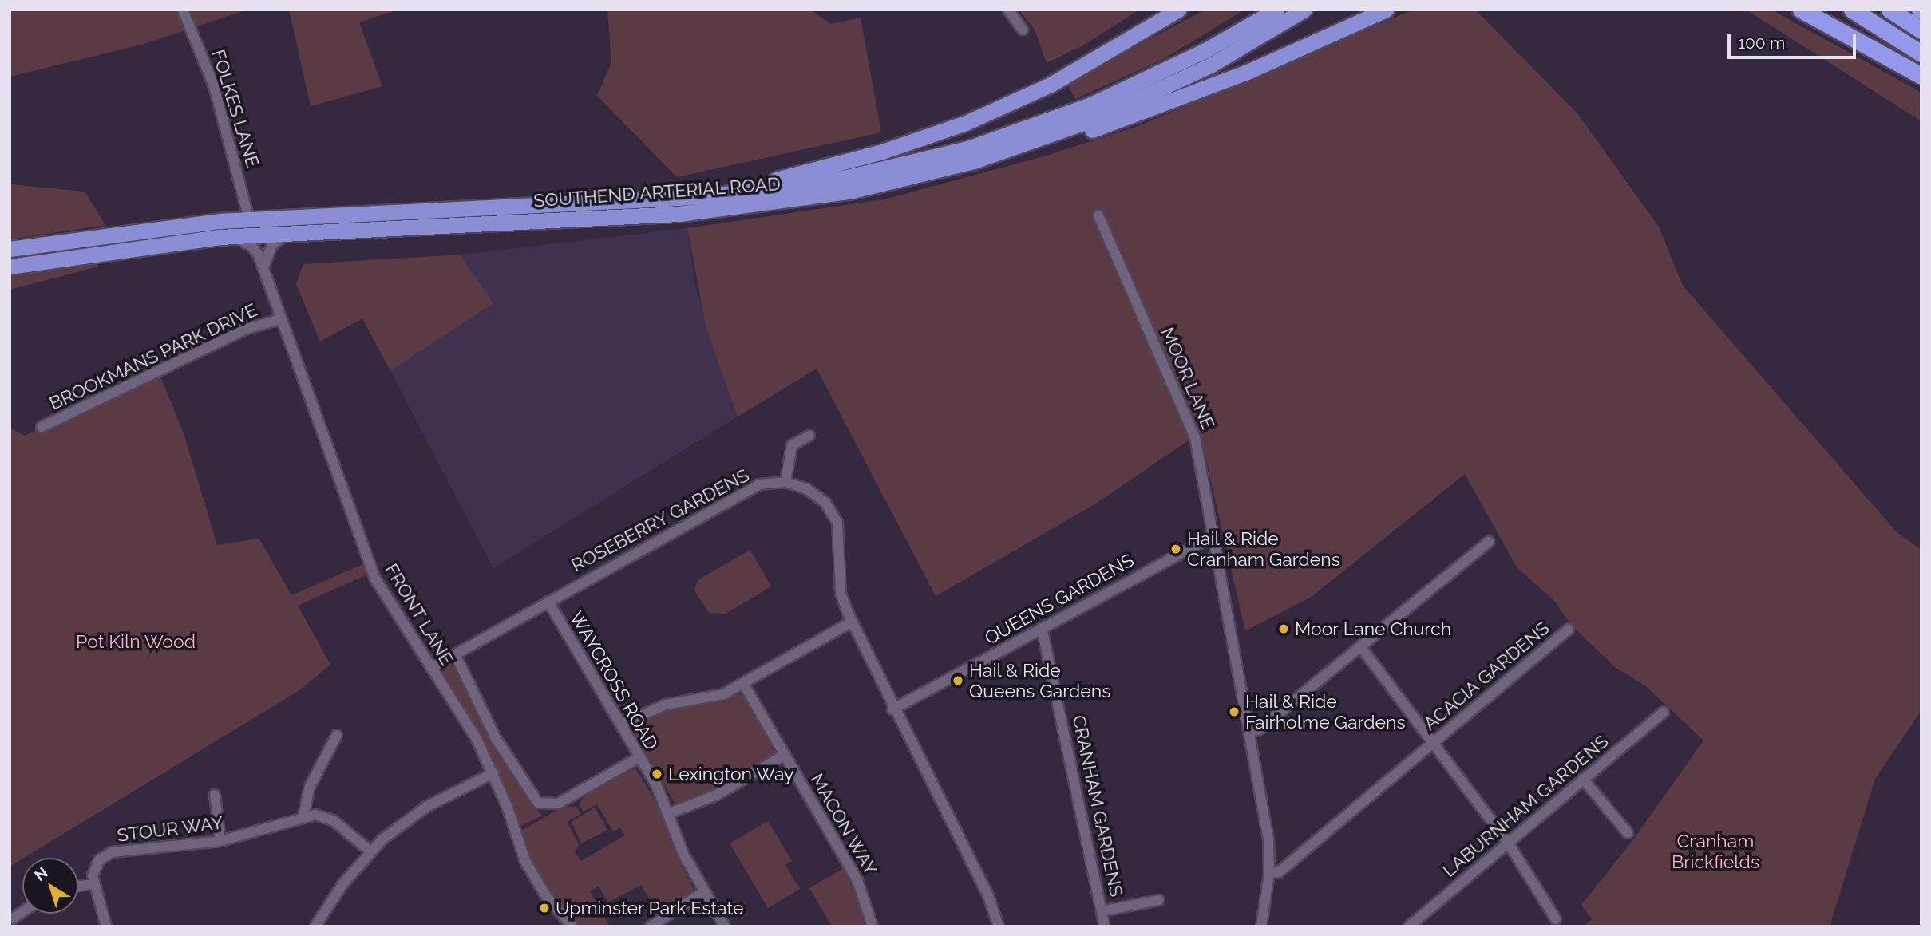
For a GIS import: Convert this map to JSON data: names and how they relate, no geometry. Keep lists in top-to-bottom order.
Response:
{
  "streets": {
    "highway": ["SOUTHEND ARTERIAL ROAD"],
    "street": [
      "FOLKES LANE",
      "BROOKMANS PARK DRIVE",
      "MOOR LANE",
      "ROSEBERRY GARDENS",
      "QUEENS GARDENS",
      "FRONT LANE",
      "ACACIA GARDENS",
      "WAYCROSS ROAD",
      "CRANHAM GARDENS",
      "LABURNHAM GARDENS",
      "MACON WAY",
      "STOUR WAY"
    ]
  },
  "crossings": [
    ["FOLKES LANE", "SOUTHEND ARTERIAL ROAD"],
    ["SOUTHEND ARTERIAL ROAD", "FRONT LANE"],
    ["BROOKMANS PARK DRIVE", "FRONT LANE"],
    ["MOOR LANE", "QUEENS GARDENS"],
    ["MOOR LANE", "ACACIA GARDENS"],
    ["ROSEBERRY GARDENS", "QUEENS GARDENS"],
    ["ROSEBERRY GARDENS", "FRONT LANE"],
    ["ROSEBERRY GARDENS", "WAYCROSS ROAD"],
    ["QUEENS GARDENS", "CRANHAM GARDENS"]
  ],
  "parks": ["Pot Kiln Wood", "Cranham Brickfields"],
  "places": [
    "Hail & Ride Cranham Gardens",
    "Moor Lane Church",
    "Hail & Ride Queens Gardens",
    "Hail & Ride Fairholme Gardens",
    "Lexington Way",
    "Upminster Park Estate"
  ],
  "scale_bar": "100 m",
  "north": "top left"
}
